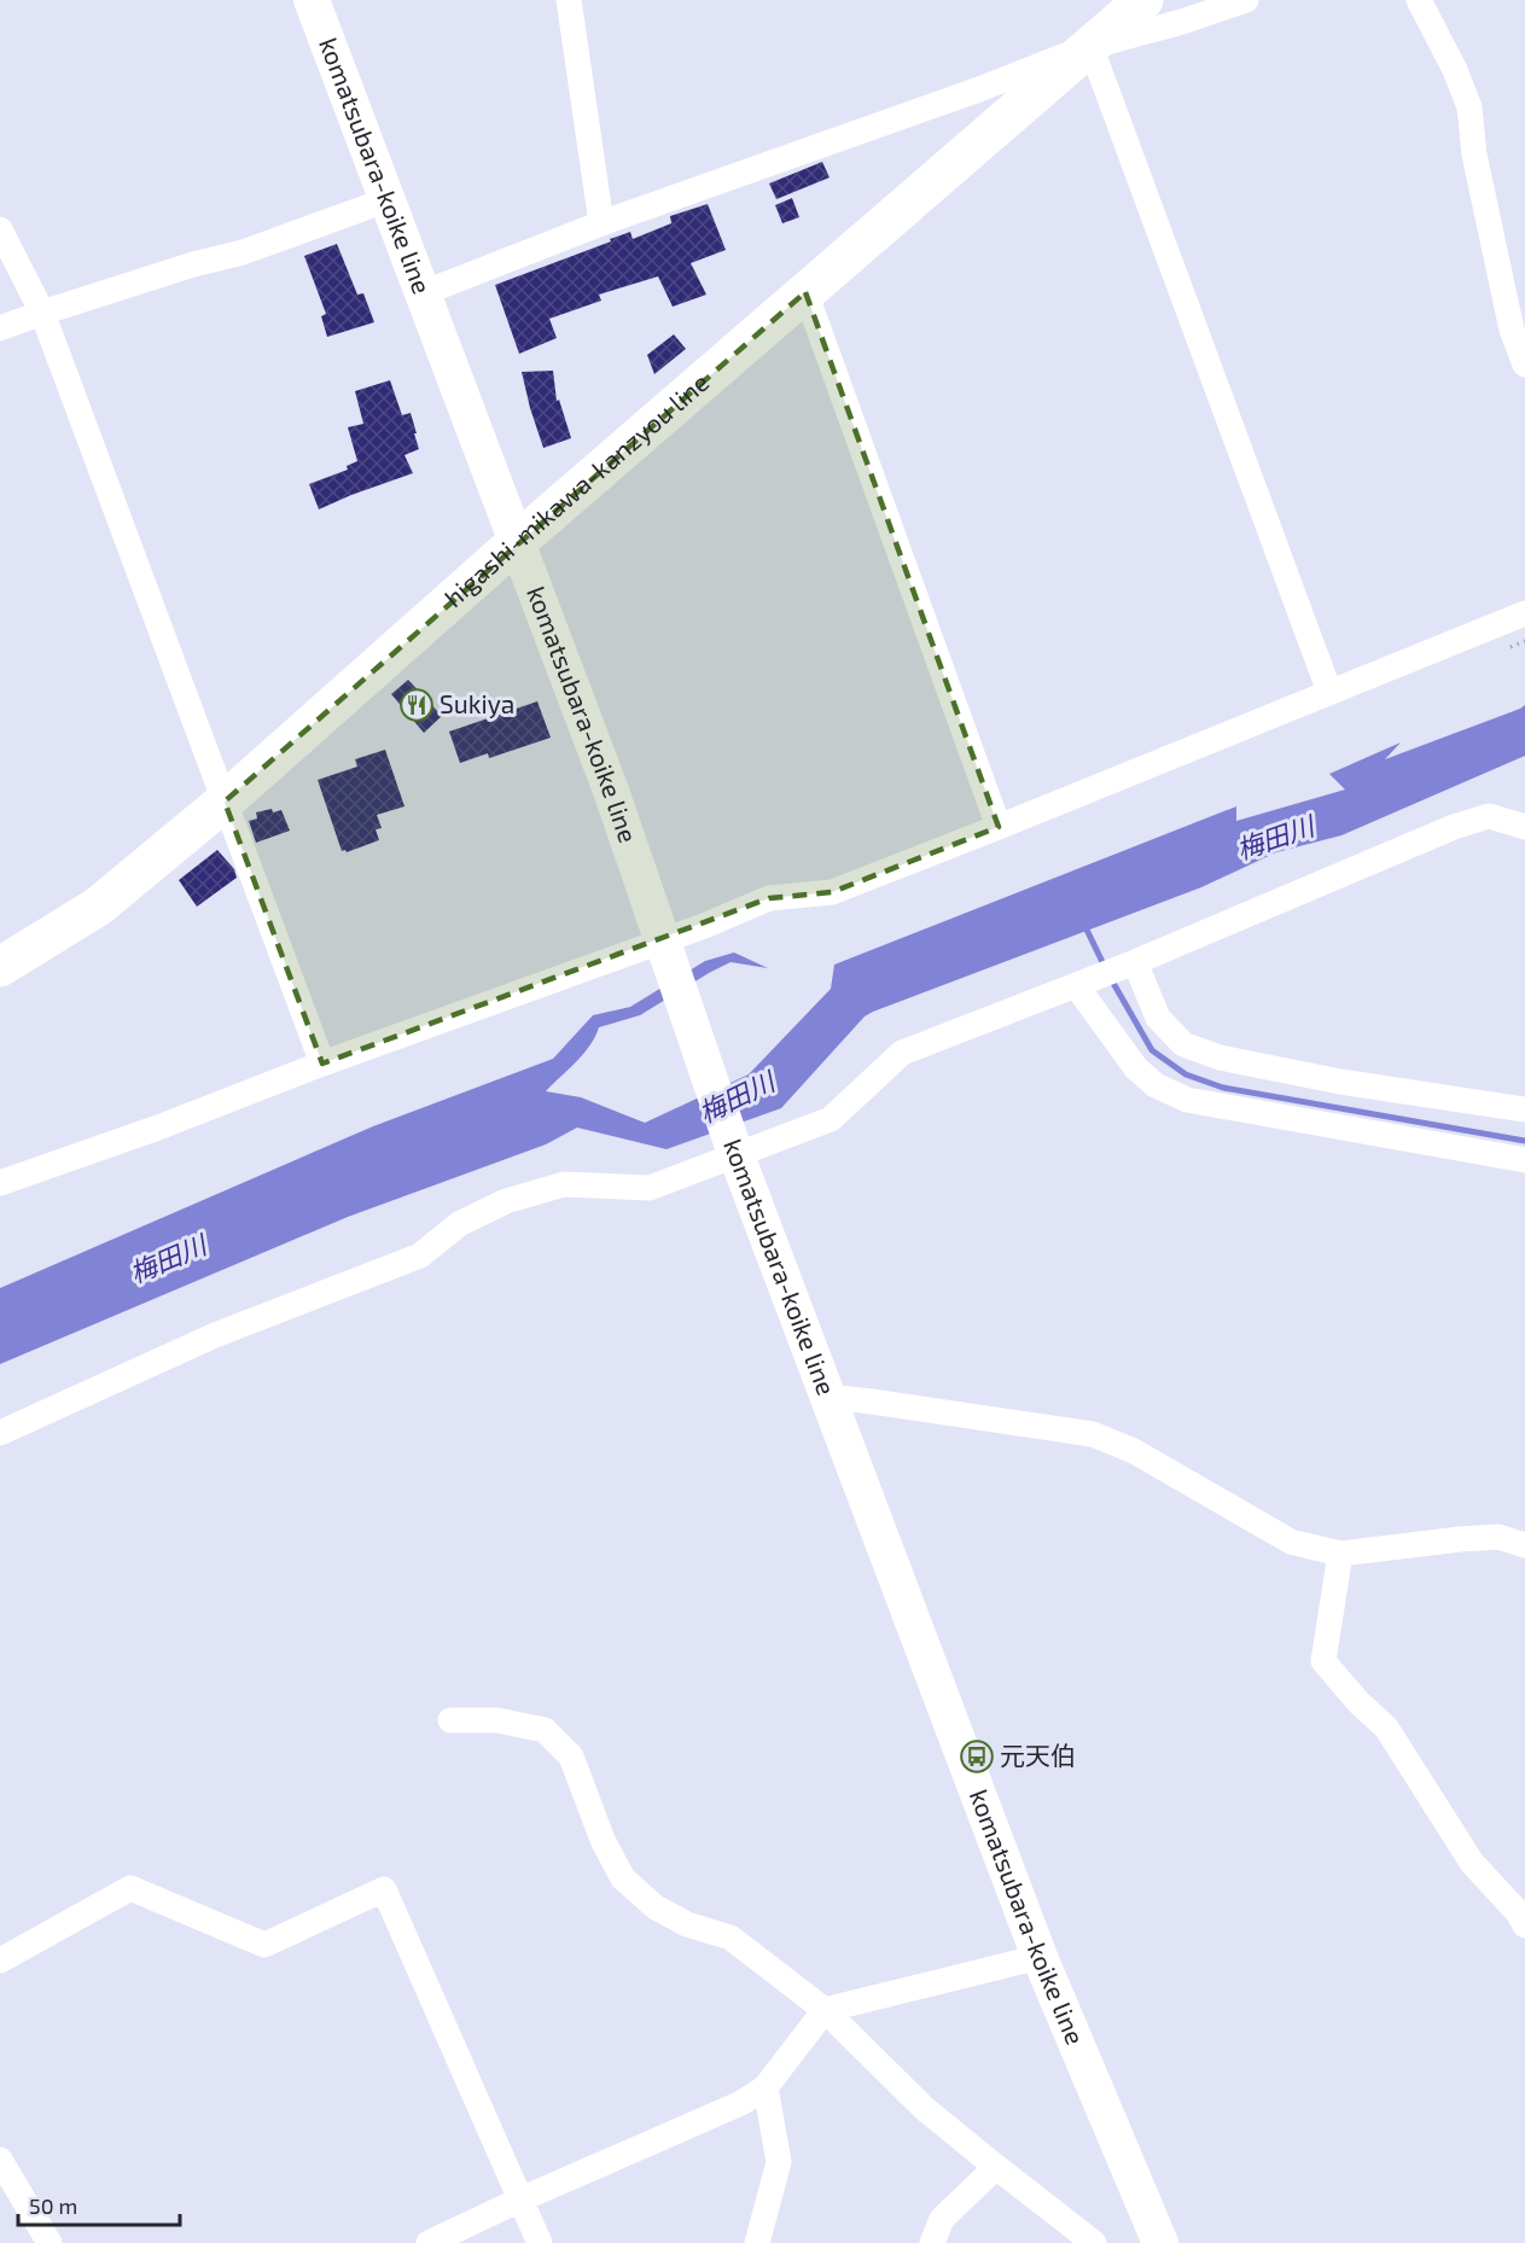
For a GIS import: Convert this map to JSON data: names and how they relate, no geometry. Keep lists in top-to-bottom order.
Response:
{
  "streets": {
    "main road": ["komatsubara-koike line", "higashi-mikawa-kanzyou line"]
  },
  "crossings": [
    ["komatsubara-koike line", "higashi-mikawa-kanzyou line"]
  ],
  "water": ["梅田川"],
  "places": {
    "restaurant": ["Sukiya"],
    "bus stop": ["元天伯"]
  },
  "scale_bar": "50 m"
}
